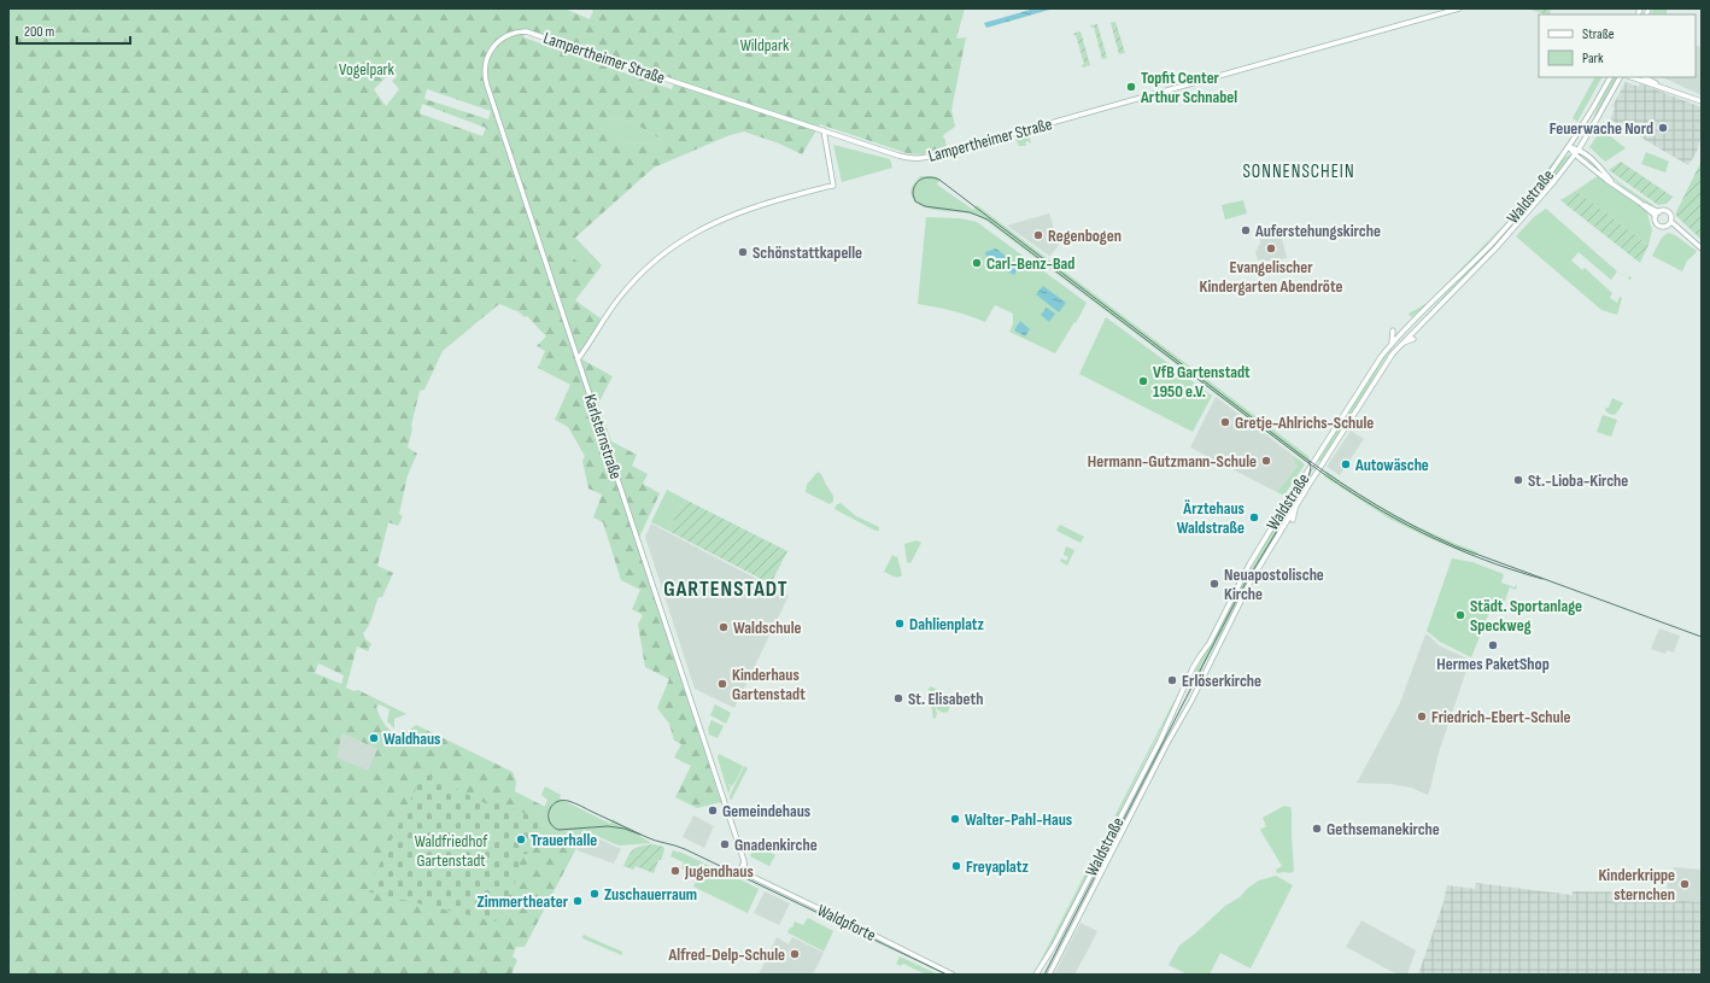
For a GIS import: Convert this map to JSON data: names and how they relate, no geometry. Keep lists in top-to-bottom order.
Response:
{
  "streets": {
    "street": [
      "Lampertheimer Straße",
      "Waldstraße",
      "Karlsternstraße",
      "Waldpforte"
    ]
  },
  "crossings": [
    ["Lampertheimer Straße", "Karlsternstraße"],
    ["Karlsternstraße", "Waldpforte"]
  ],
  "districts": ["SONNENSCHEIN", "GARTENSTADT"],
  "parks": ["Wildpark", "Vogelpark", "Waldfriedhof Gartenstadt"],
  "places": [
    "Topfit Center Arthur Schnabel",
    "Feuerwache Nord",
    "Auferstehungskirche",
    "Regenbogen",
    "Evangelischer Kindergarten Abendröte",
    "Schönstattkapelle",
    "Carl-Benz-Bad",
    "VfB Gartenstadt 1950 e.V.",
    "Gretje-Ahlrichs-Schule",
    "Hermann-Gutzmann-Schule",
    "Autowäsche",
    "St.-Lioba-Kirche",
    "Ärztehaus Waldstraße",
    "Neuapostolische Kirche",
    "Städt. Sportanlage Speckweg",
    "Dahlienplatz",
    "Waldschule",
    "Hermes PaketShop",
    "Erlöserkirche",
    "Kinderhaus Gartenstadt",
    "St. Elisabeth",
    "Friedrich-Ebert-Schule",
    "Waldhaus",
    "Gemeindehaus",
    "Walter-Pahl-Haus",
    "Gethsemanekirche",
    "Trauerhalle",
    "Gnadenkirche",
    "Freyaplatz",
    "Jugendhaus",
    "Kinderkrippe sternchen",
    "Zuschauerraum",
    "Zimmertheater",
    "Alfred-Delp-Schule"
  ],
  "legend": ["Straße", "Park"],
  "scale_bar": "200 m"
}
